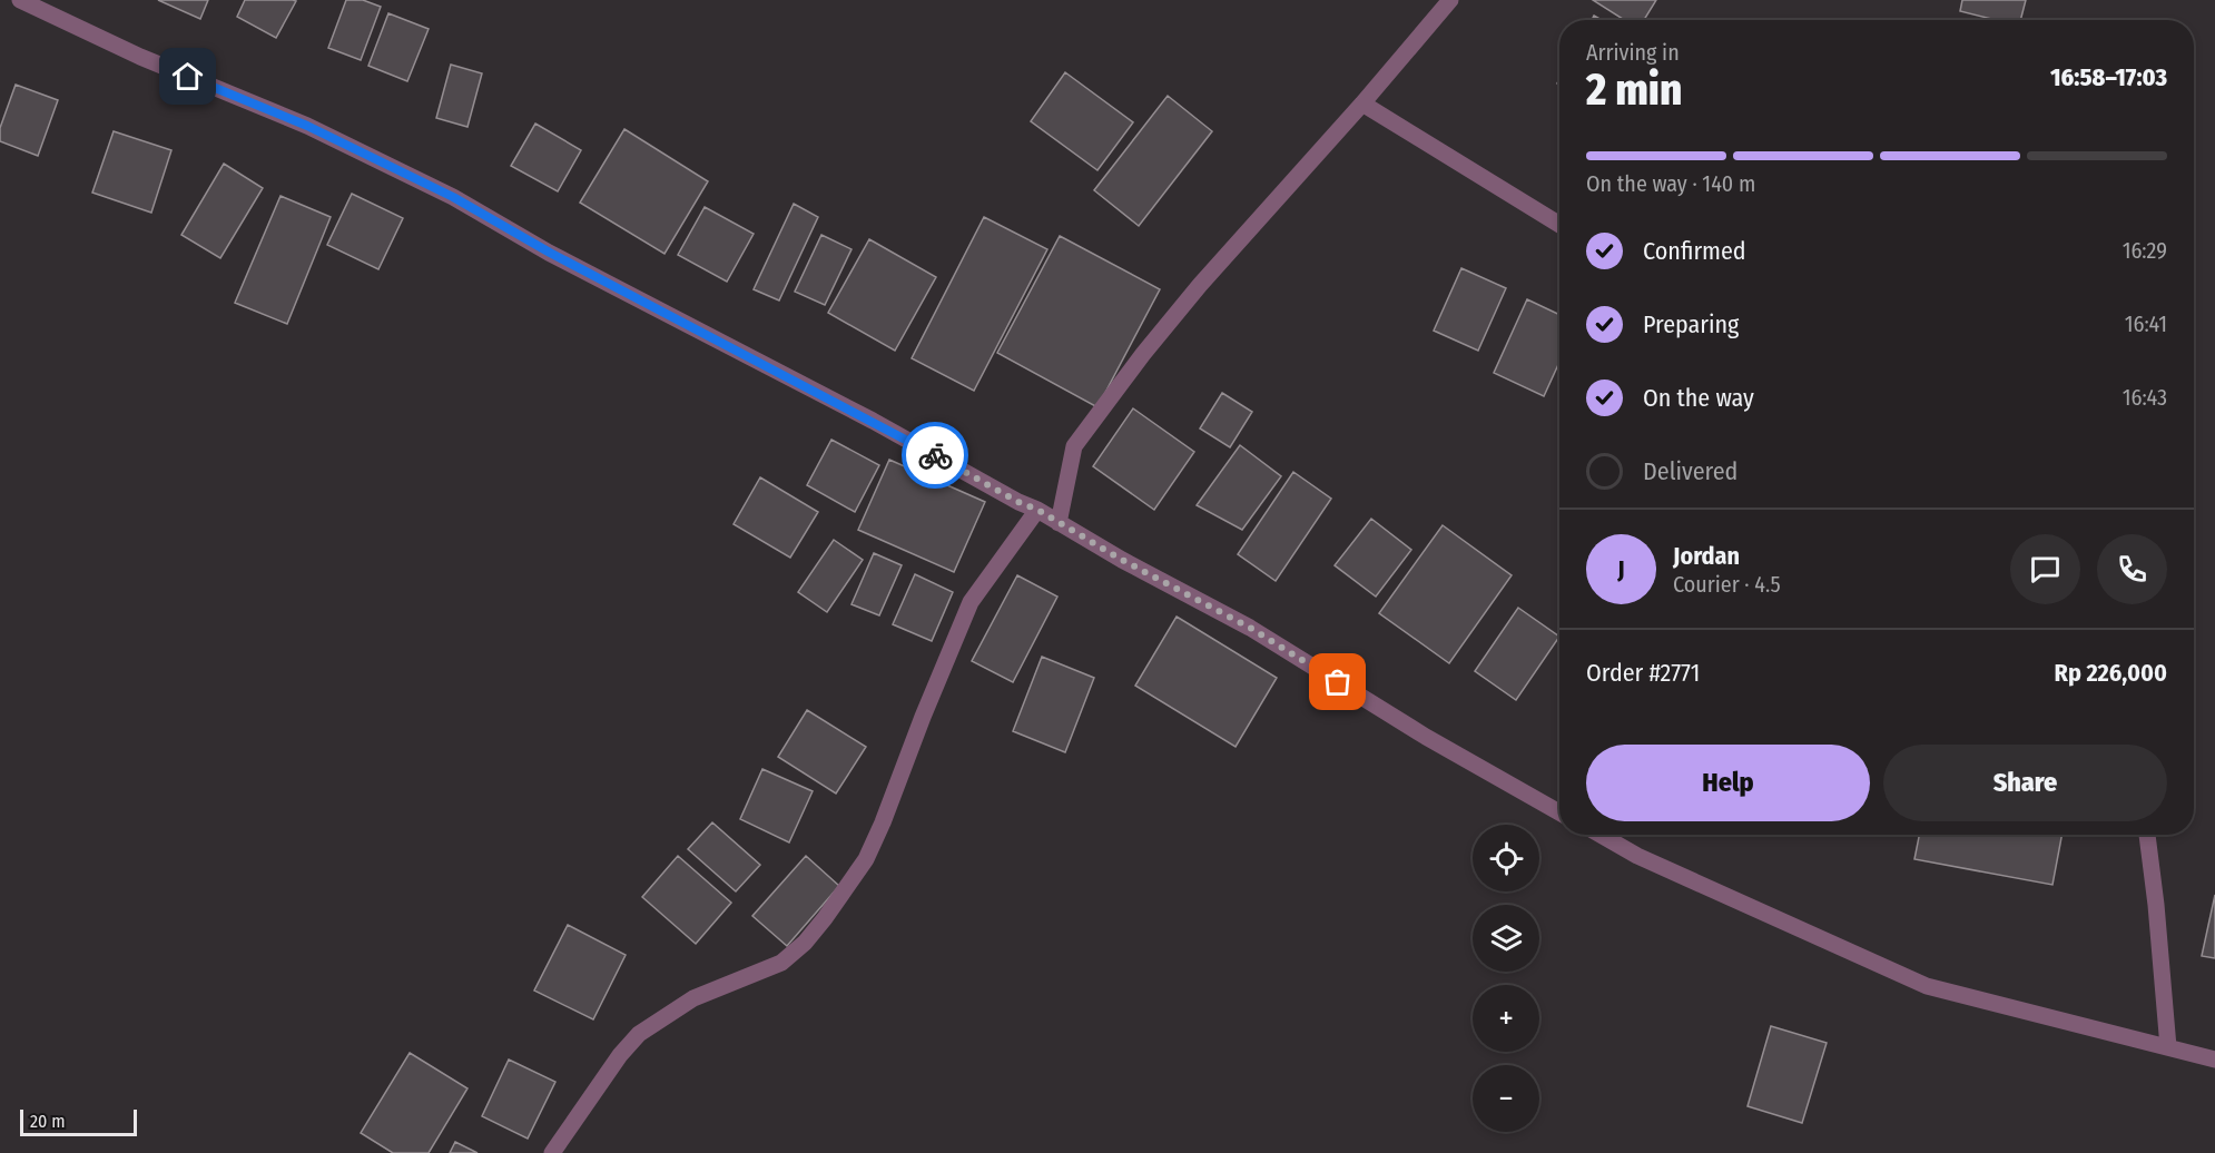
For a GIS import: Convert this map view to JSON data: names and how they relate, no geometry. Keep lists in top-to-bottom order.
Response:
{
  "scale_bar": "20 m",
  "page": {
    "heading": ["2 min", "Arriving in", "16:58–17:03"],
    "panel": [
      "Jordan",
      "Courier · 4.5",
      "Order #2771",
      "Rp 226,000"
    ],
    "bar": "On the way · 140 m",
    "list": [
      ["Confirmed", "16:29"],
      ["Preparing", "16:41"],
      ["On the way", "16:43"],
      "Delivered"
    ],
    "round": "J",
    "buttons": ["Help", "Share"],
    "map_buttons": ["+", "−"],
    "scale": "20 m"
  }
}
